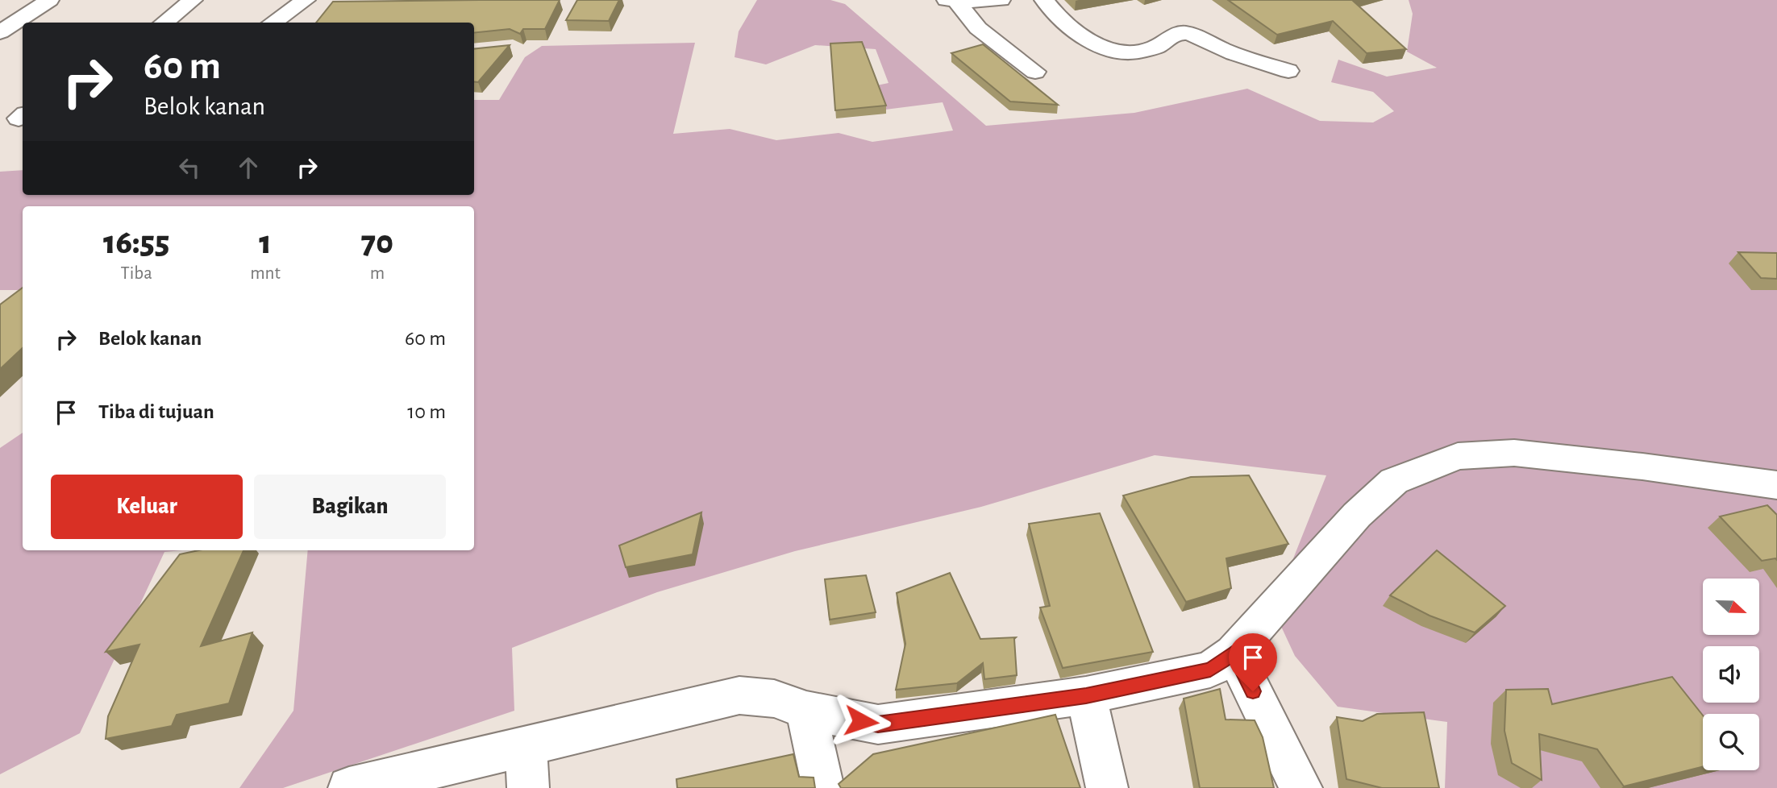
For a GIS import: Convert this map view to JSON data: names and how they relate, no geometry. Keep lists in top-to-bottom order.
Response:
{
  "north": "right",
  "page": {
    "turn": ["60 m", "Belok kanan"],
    "eta": [
      "16:55",
      "Tiba",
      "1",
      "mnt",
      "70",
      "m"
    ],
    "list": [
      {
        "name": "Belok kanan",
        "value": "60 m"
      },
      {
        "name": "Tiba di tujuan",
        "value": "10 m"
      }
    ],
    "buttons": ["Keluar", "Bagikan"]
  }
}
